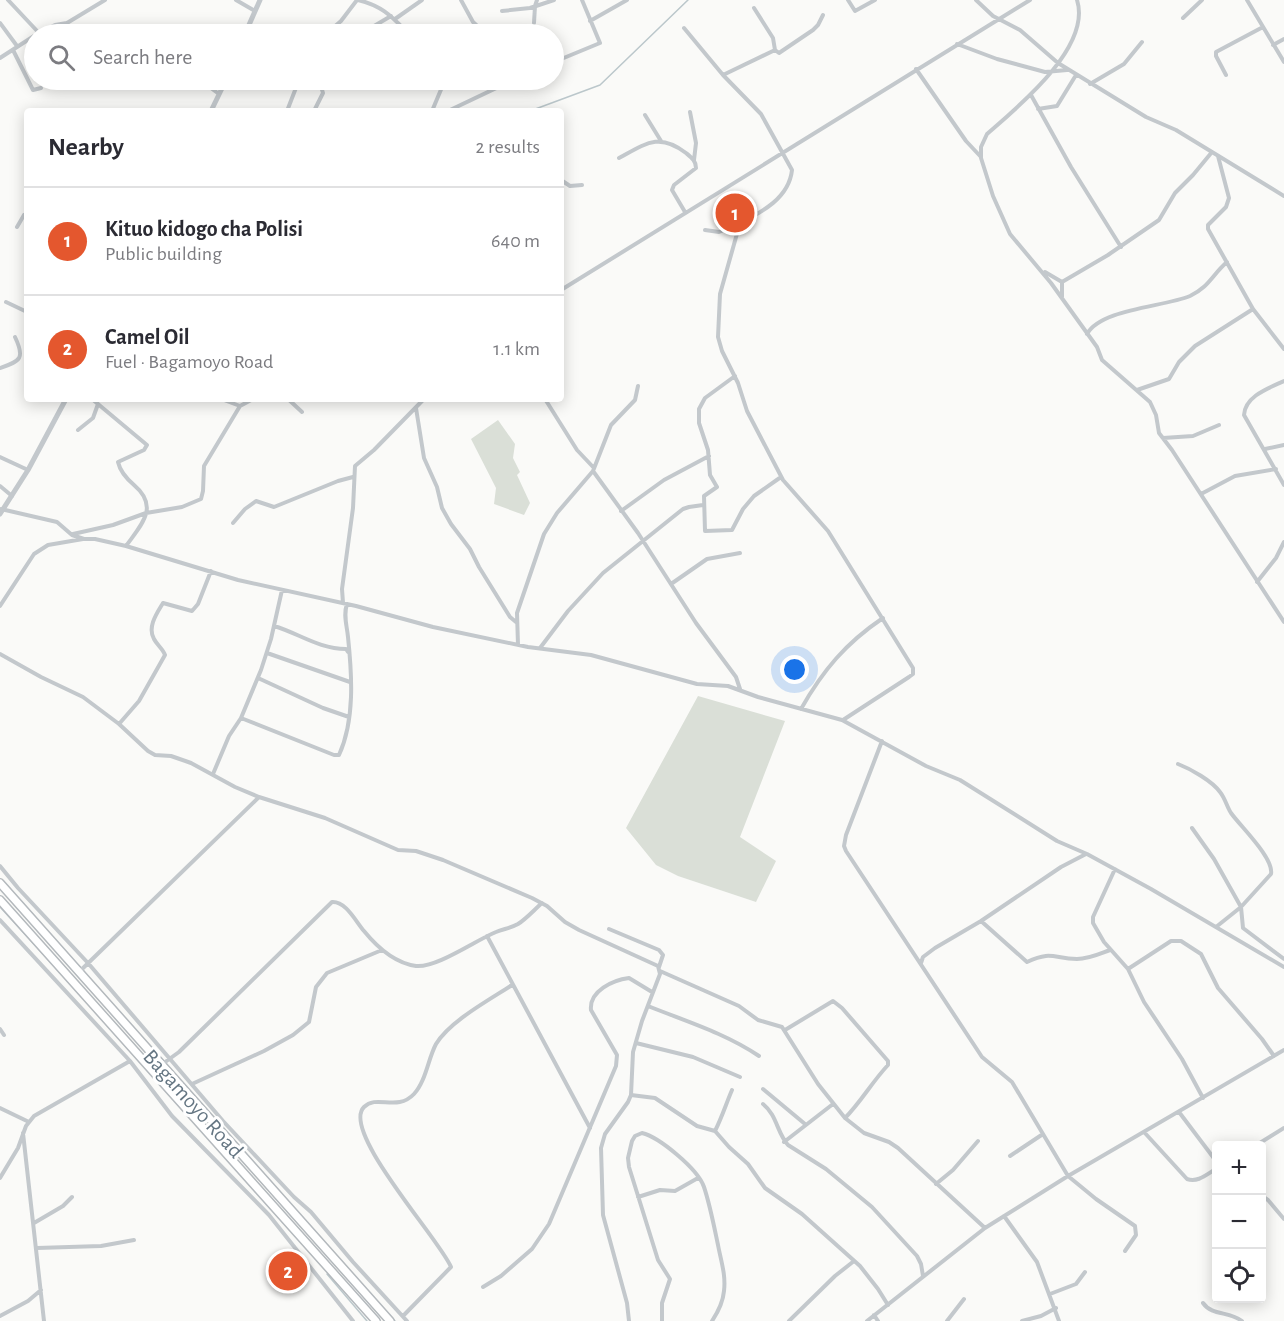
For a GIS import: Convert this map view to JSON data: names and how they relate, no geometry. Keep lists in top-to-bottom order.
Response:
{
  "streets": {
    "highway": ["Bagamoyo Road"]
  },
  "page": {
    "search": "Search here",
    "heading": ["Nearby", "2 results"],
    "list": [
      {
        "mark": "1",
        "name": "Kituo kidogo cha Polisi",
        "note": "Public building",
        "value": "640 m"
      },
      {
        "mark": "2",
        "name": "Camel Oil",
        "note": "Fuel · Bagamoyo Road",
        "value": "1.1 km"
      }
    ],
    "pins": ["1", "2"],
    "map_buttons": ["+", "−"]
  }
}
